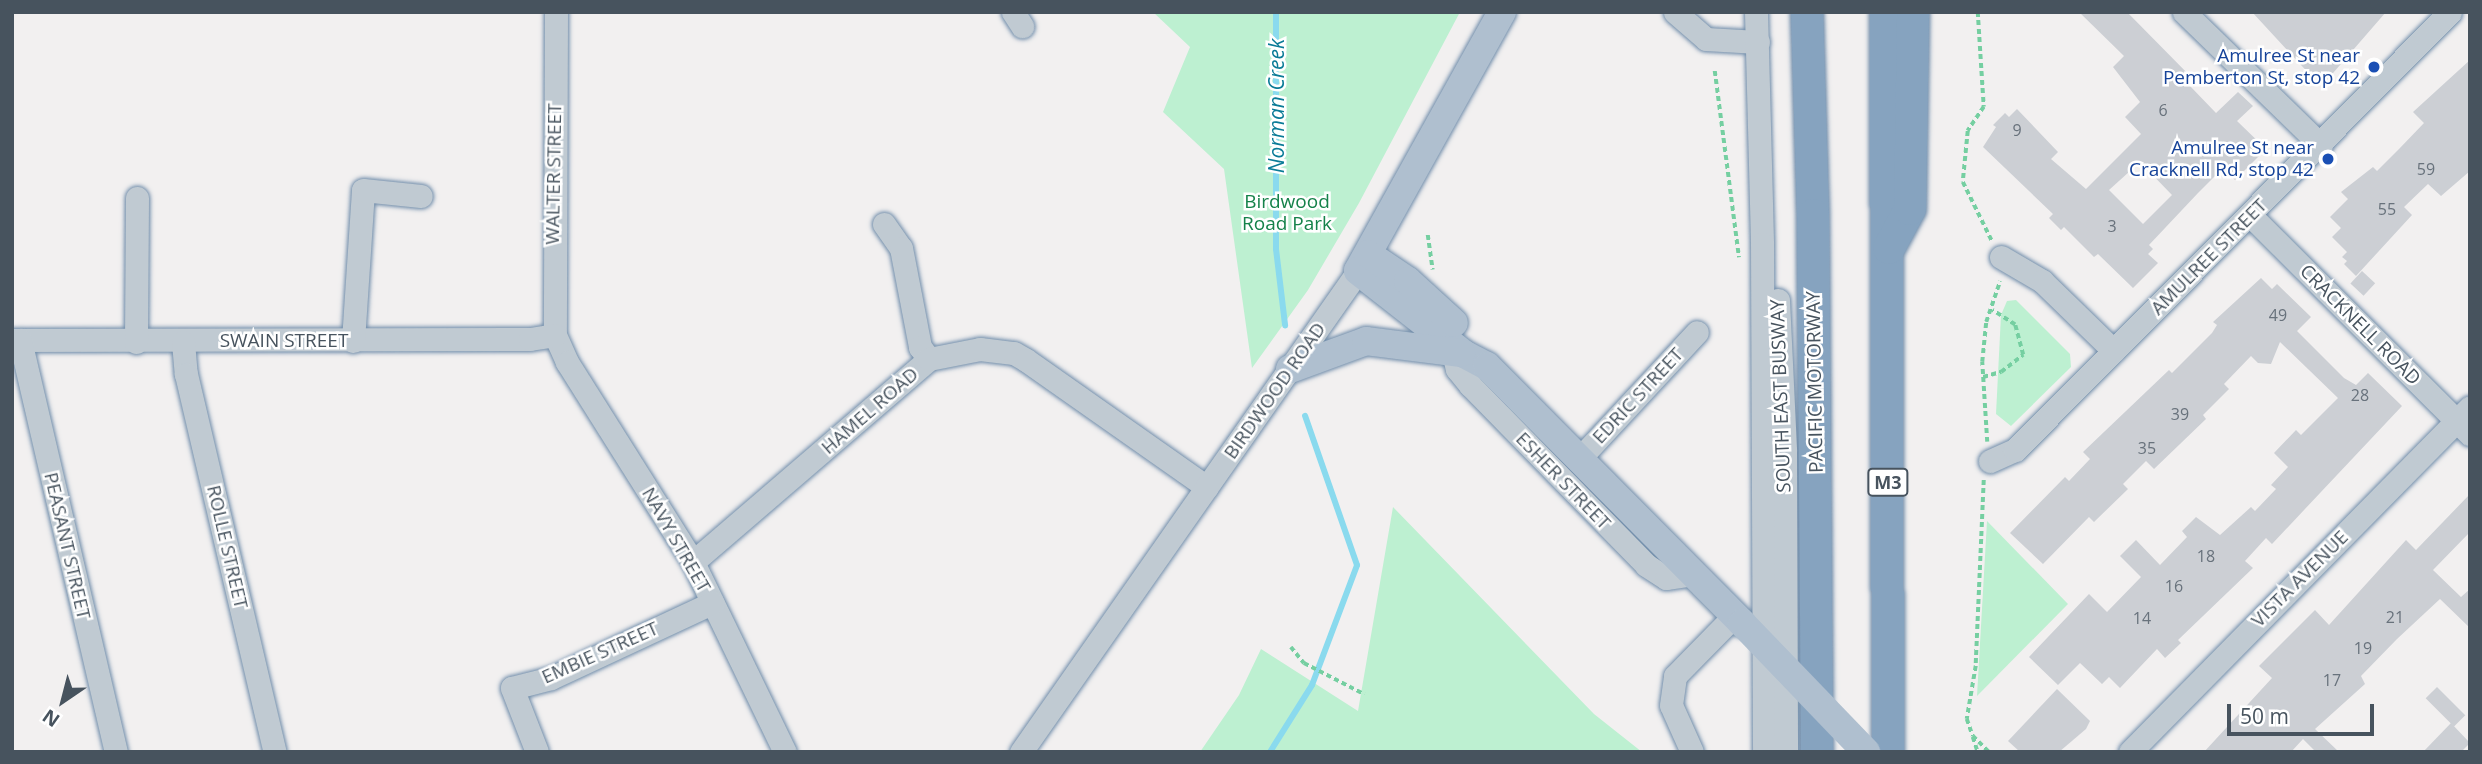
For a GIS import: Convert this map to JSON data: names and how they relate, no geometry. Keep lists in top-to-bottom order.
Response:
{
  "streets": {
    "highway": ["PACIFIC MOTORWAY", "M3"],
    "main road": ["BIRDWOOD ROAD", "ESHER STREET"],
    "street": [
      "WALTER STREET",
      "AMULREE STREET",
      "CRACKNELL ROAD",
      "SWAIN STREET",
      "EDRIC STREET",
      "SOUTH EAST BUSWAY",
      "HAMEL ROAD",
      "NAVY STREET",
      "PEASANT STREET",
      "ROLLE STREET",
      "VISTA AVENUE",
      "EMBIE STREET"
    ]
  },
  "crossings": [
    ["WALTER STREET", "SWAIN STREET"],
    ["WALTER STREET", "NAVY STREET"],
    ["AMULREE STREET", "CRACKNELL ROAD"],
    ["CRACKNELL ROAD", "VISTA AVENUE"],
    ["SWAIN STREET", "NAVY STREET"],
    ["SWAIN STREET", "PEASANT STREET"],
    ["SWAIN STREET", "ROLLE STREET"],
    ["BIRDWOOD ROAD", "HAMEL ROAD"],
    ["BIRDWOOD ROAD", "ESHER STREET"],
    ["EDRIC STREET", "ESHER STREET"],
    ["HAMEL ROAD", "NAVY STREET"],
    ["NAVY STREET", "EMBIE STREET"]
  ],
  "water": ["Norman Creek"],
  "parks": ["Birdwood Road Park"],
  "places": ["Amulree St near Pemberton St, stop 42", "Amulree St near Cracknell Rd, stop 42"],
  "house_numbers": [
    "6",
    "9",
    "59",
    "55",
    "3",
    "49",
    "28",
    "39",
    "35",
    "18",
    "16",
    "21",
    "14",
    "19",
    "17"
  ],
  "scale_bar": "50 m",
  "north": "bottom left"
}
